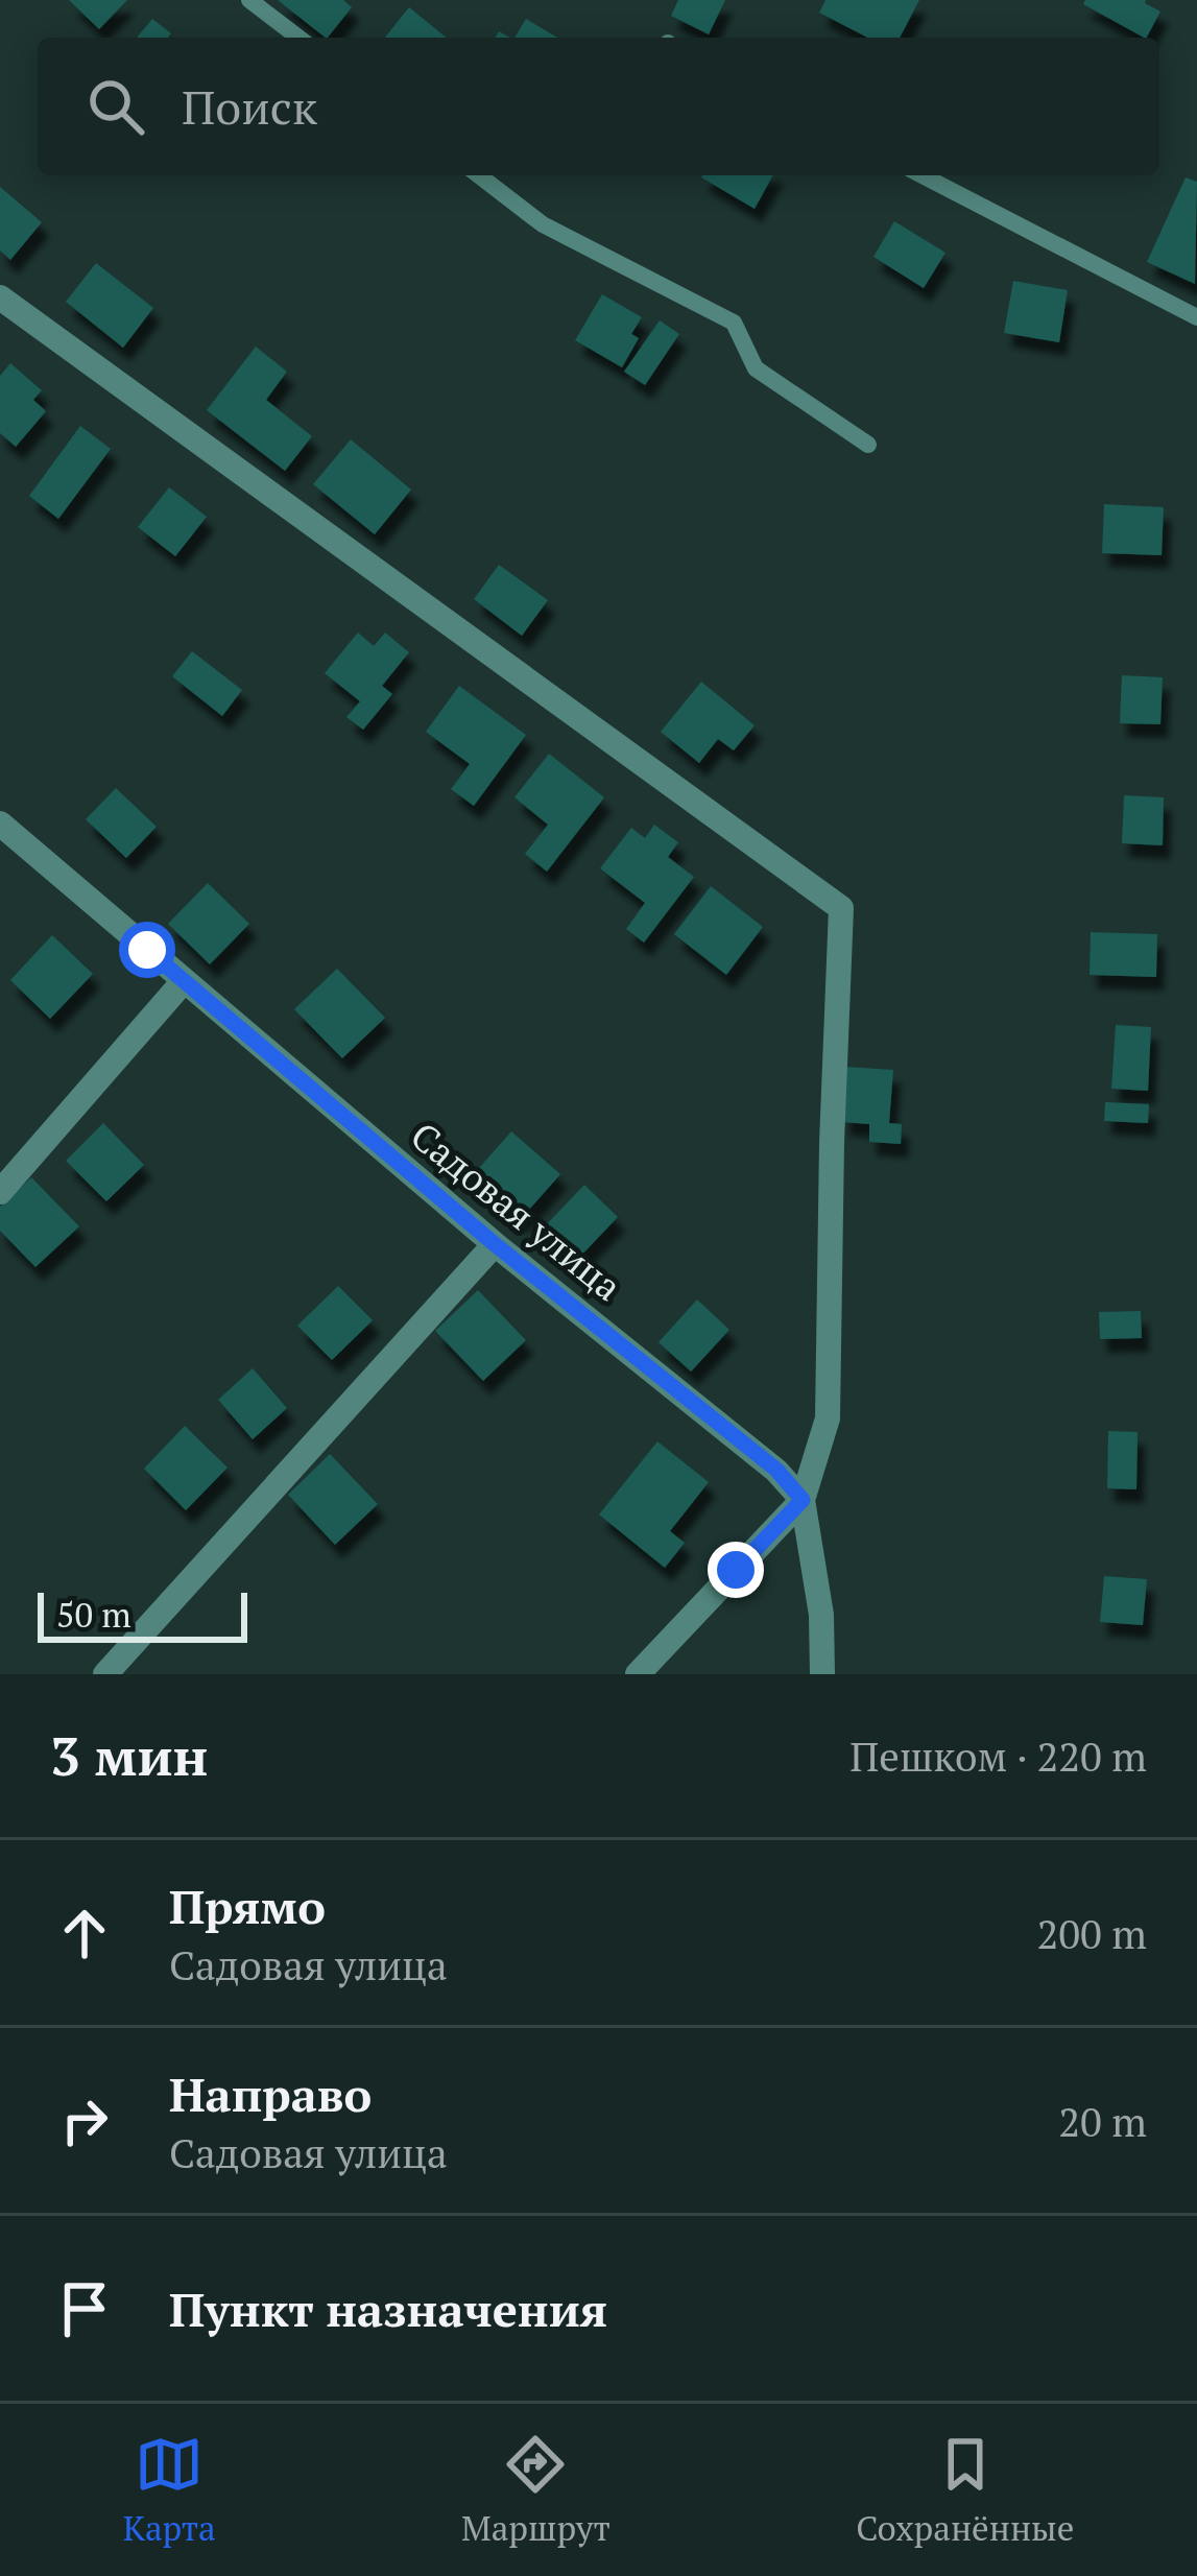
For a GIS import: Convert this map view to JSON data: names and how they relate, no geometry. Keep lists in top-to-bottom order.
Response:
{
  "streets": {
    "street": ["Садовая улица"]
  },
  "scale_bar": "50 m",
  "page": {
    "search": "Поиск",
    "scale": "50 m",
    "heading": ["3 мин", "Пешком · 220 m"],
    "list": [
      ["Прямо", "Садовая улица", "200 m"],
      ["Направо", "Садовая улица", "20 m"],
      "Пункт назначения"
    ],
    "nav": ["Карта", "Маршрут", "Сохранённые"]
  }
}
